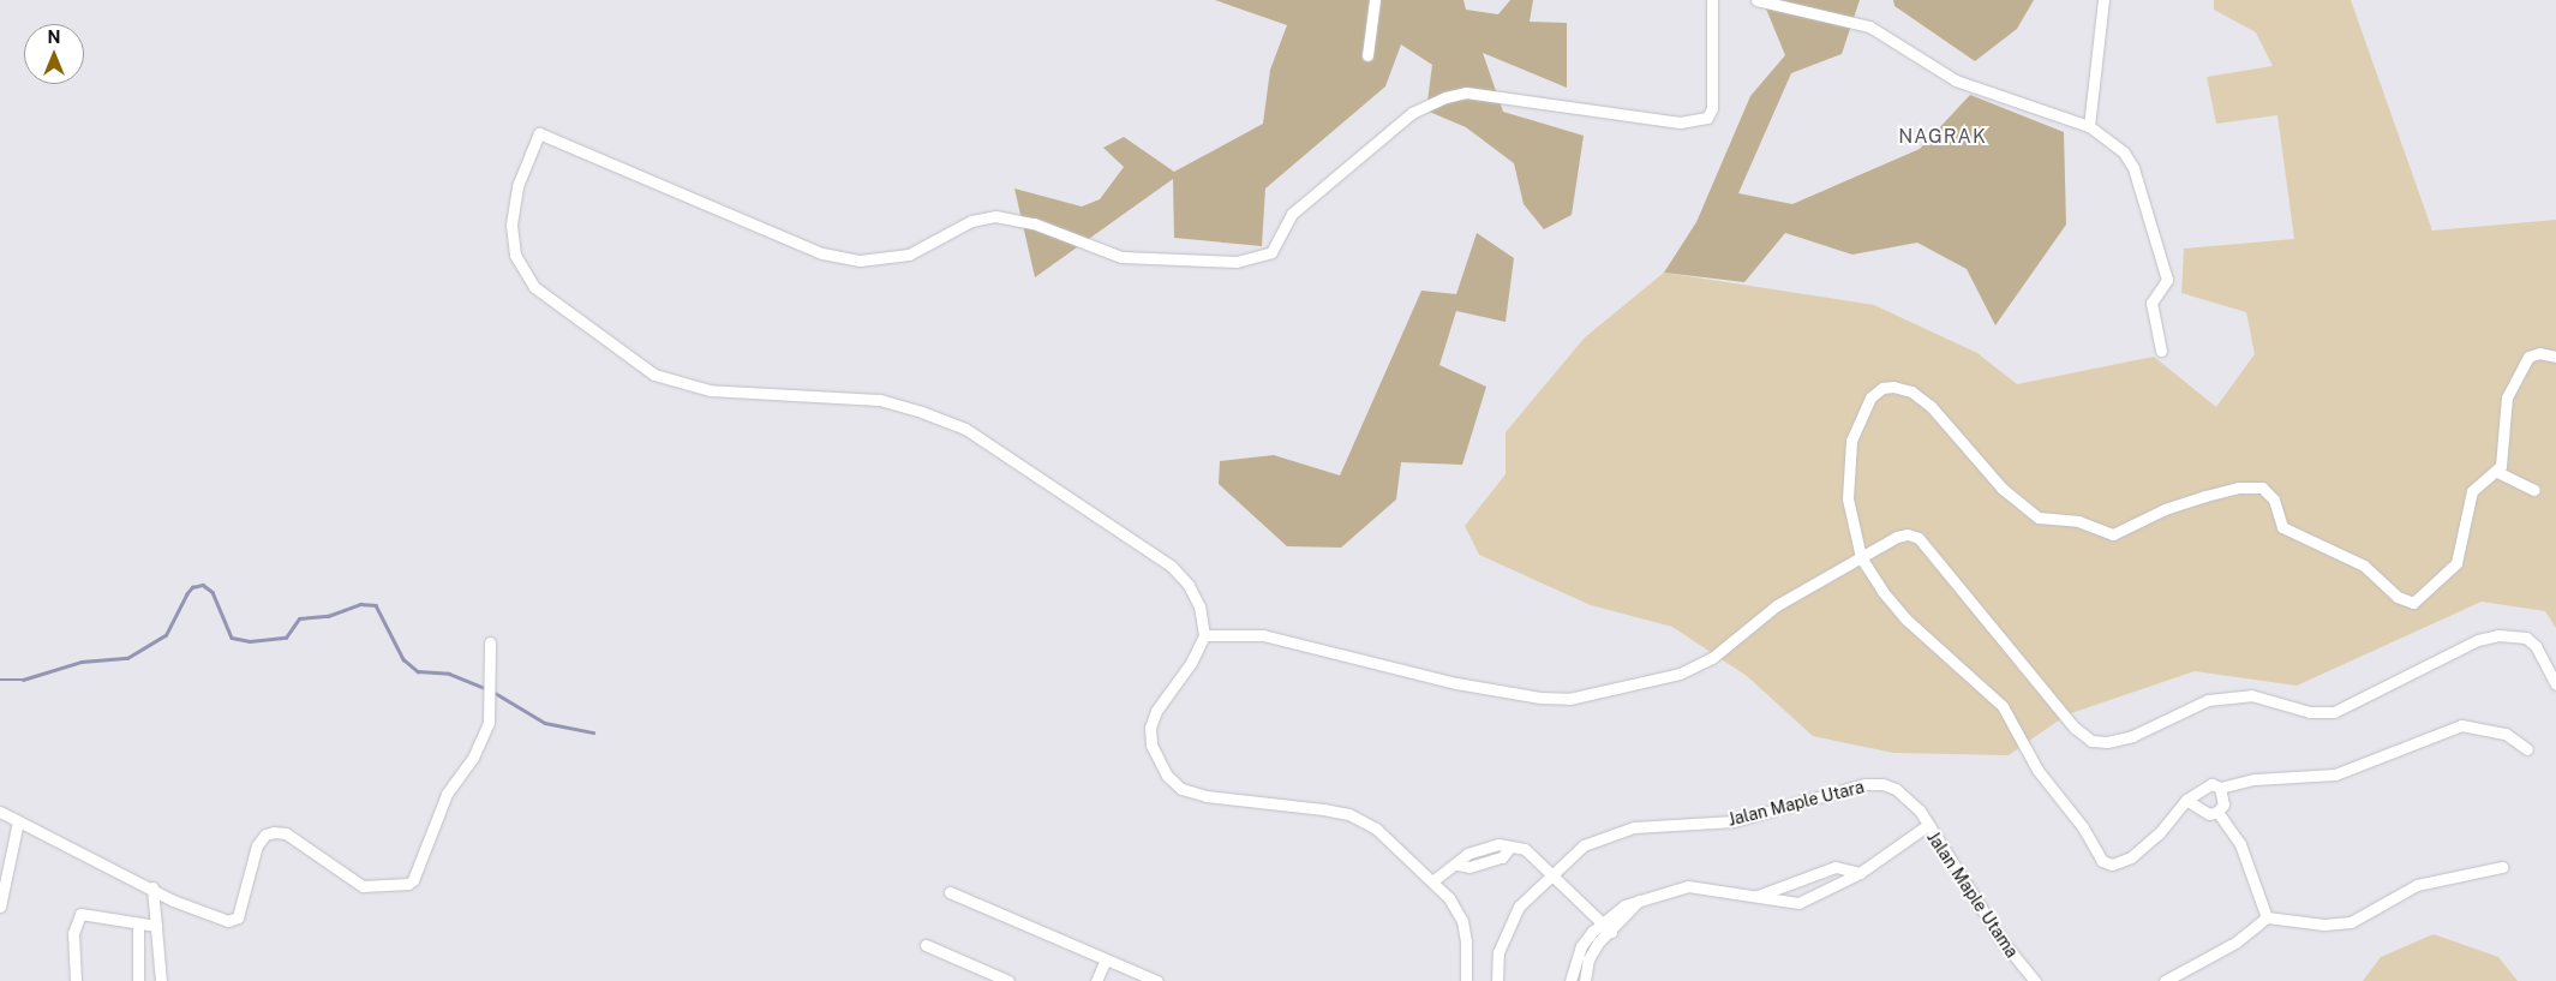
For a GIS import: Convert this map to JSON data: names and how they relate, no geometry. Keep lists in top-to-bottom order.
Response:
{
  "streets": {
    "street": ["Jalan Maple Utara", "Jalan Maple Utama"]
  },
  "crossings": [
    ["Jalan Maple Utara", "Jalan Maple Utama"]
  ],
  "districts": ["NAGRAK"],
  "north": "top"
}
